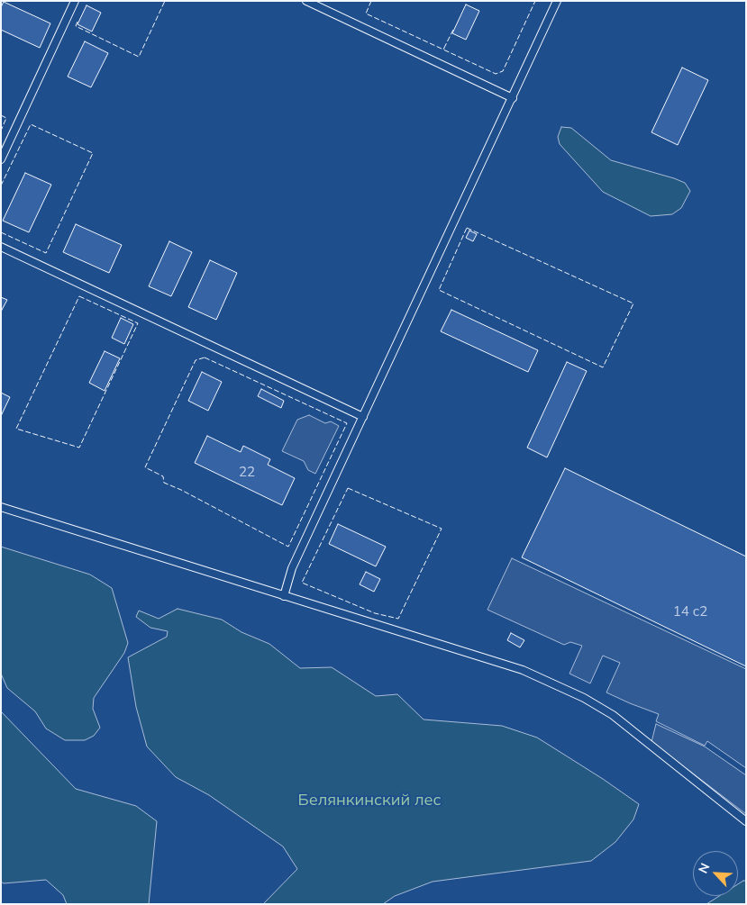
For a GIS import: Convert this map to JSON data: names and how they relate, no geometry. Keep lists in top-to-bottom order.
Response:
{
  "parks": ["Белянкинский лес"],
  "house_numbers": ["22", "14 с2"],
  "north": "top left"
}
